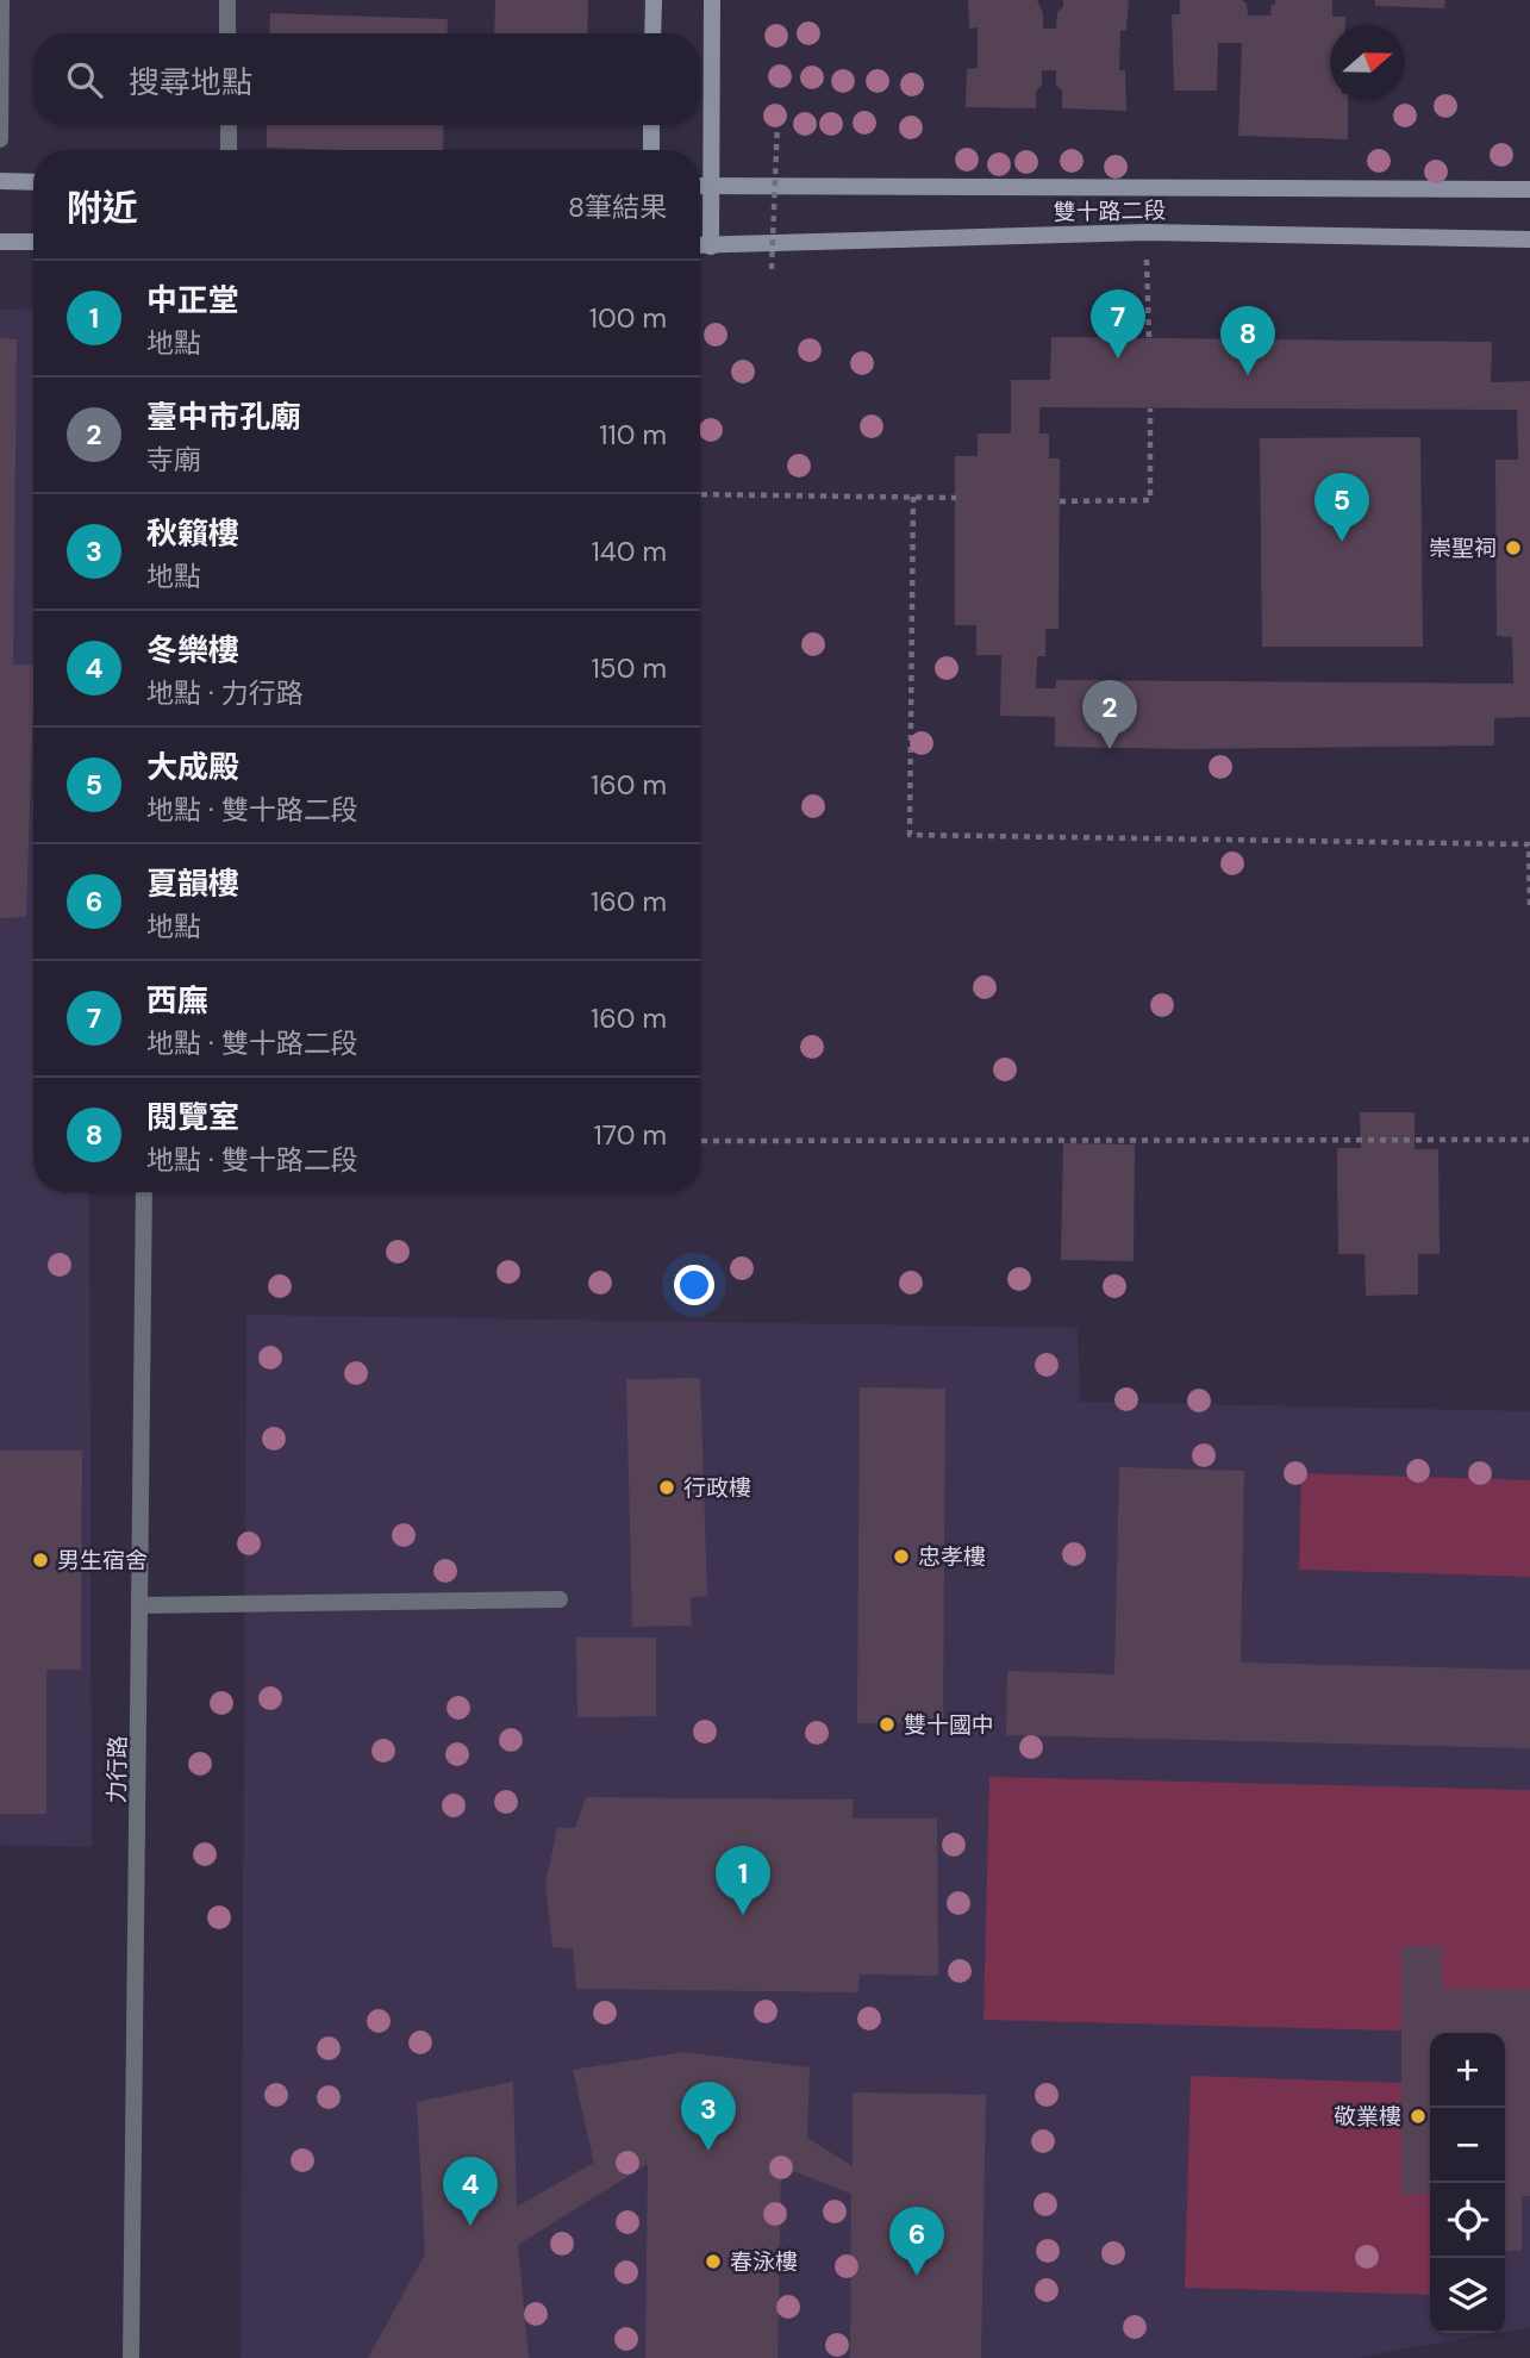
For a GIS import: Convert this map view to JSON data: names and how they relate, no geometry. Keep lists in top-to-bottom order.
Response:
{
  "streets": {
    "street": ["雙十路二段", "力行路"]
  },
  "places": [
    "崇聖祠",
    "行政樓",
    "忠孝樓",
    "男生宿舍",
    "雙十國中",
    "敬業樓",
    "春泳樓"
  ],
  "north": "right",
  "page": {
    "search": "搜尋地點",
    "heading": ["附近", "8筆結果"],
    "list": [
      {
        "mark": "1",
        "name": "中正堂",
        "note": "地點",
        "value": "100 m"
      },
      {
        "mark": "2",
        "name": "臺中市孔廟",
        "note": "寺廟",
        "value": "110 m"
      },
      {
        "mark": "3",
        "name": "秋籟樓",
        "note": "地點",
        "value": "140 m"
      },
      {
        "mark": "4",
        "name": "冬樂樓",
        "note": "地點 · 力行路",
        "value": "150 m"
      },
      {
        "mark": "5",
        "name": "大成殿",
        "note": "地點 · 雙十路二段",
        "value": "160 m"
      },
      {
        "mark": "6",
        "name": "夏韻樓",
        "note": "地點",
        "value": "160 m"
      },
      {
        "mark": "7",
        "name": "西廡",
        "note": "地點 · 雙十路二段",
        "value": "160 m"
      },
      {
        "mark": "8",
        "name": "閱覽室",
        "note": "地點 · 雙十路二段",
        "value": "170 m"
      }
    ],
    "pins": [
      "7",
      "8",
      "5",
      "2",
      "1",
      "3",
      "4",
      "6"
    ],
    "map_buttons": ["+", "−"]
  }
}
